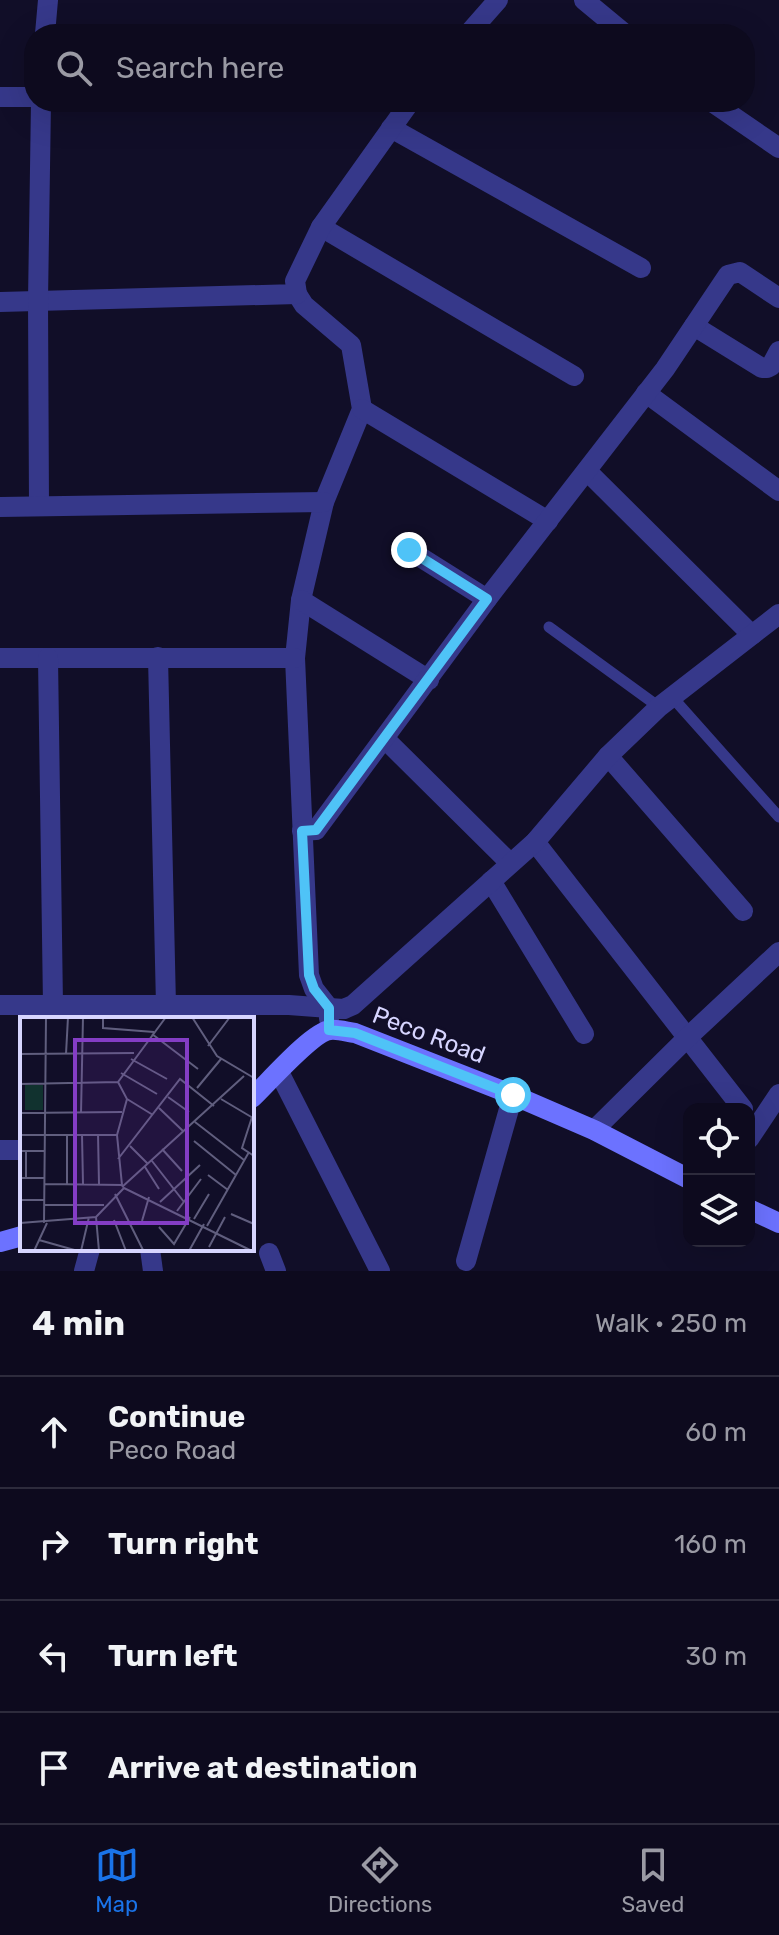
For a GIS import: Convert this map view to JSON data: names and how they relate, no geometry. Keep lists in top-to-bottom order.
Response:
{
  "streets": {
    "street": ["Peco Road"]
  },
  "page": {
    "search": "Search here",
    "heading": ["4 min", "Walk · 250 m"],
    "list": [
      ["Continue", "Peco Road", "60 m"],
      ["Turn right", "160 m"],
      ["Turn left", "30 m"],
      "Arrive at destination"
    ],
    "nav": ["Map", "Directions", "Saved"]
  }
}
